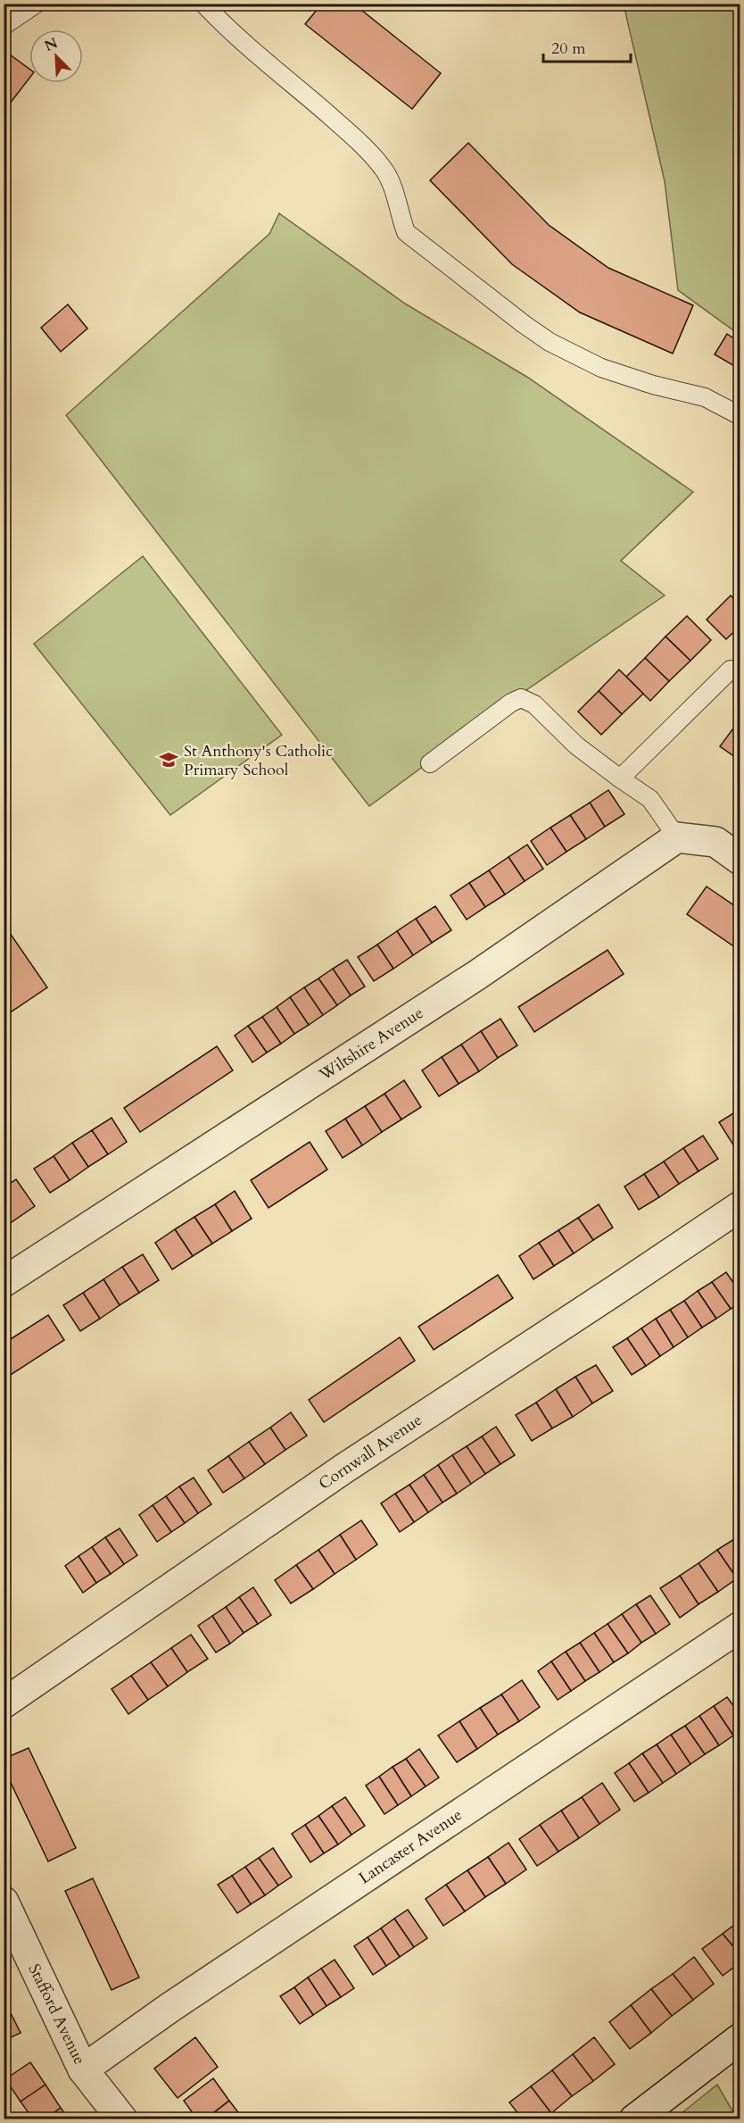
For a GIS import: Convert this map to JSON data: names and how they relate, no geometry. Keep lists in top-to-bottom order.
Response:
{
  "streets": {
    "street": [
      "Wiltshire Avenue",
      "Cornwall Avenue",
      "Lancaster Avenue",
      "Stafford Avenue"
    ]
  },
  "crossings": [
    ["Lancaster Avenue", "Stafford Avenue"]
  ],
  "places": {
    "school or university": ["St Anthony's Catholic Primary School"]
  },
  "scale_bar": "20 m",
  "north": "top left"
}
